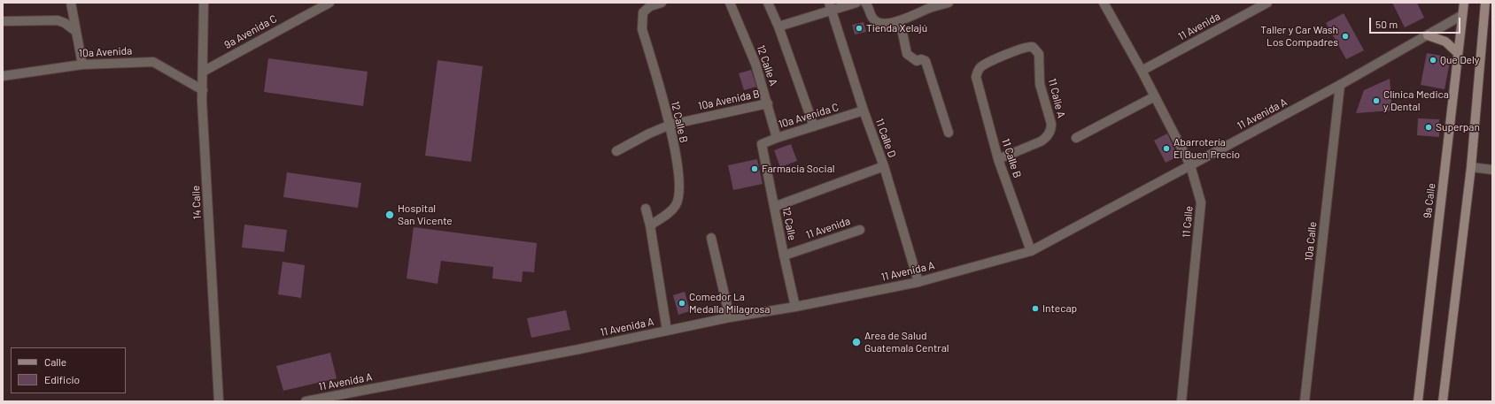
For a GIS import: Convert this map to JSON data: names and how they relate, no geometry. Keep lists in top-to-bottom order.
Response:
{
  "streets": {
    "main road": ["9a Calle"],
    "street": [
      "11 Avenida",
      "9a Avenida C",
      "10a Avenida",
      "12 Calle A",
      "11 Calle A",
      "10a Avenida B",
      "11 Avenida A",
      "10a Avenida C",
      "12 Calle B",
      "11 Calle D",
      "11 Calle B",
      "14 Calle",
      "11 Calle",
      "12 Calle",
      "10a Calle"
    ]
  },
  "crossings": [
    ["11 Avenida", "11 Calle"],
    ["11 Avenida", "12 Calle"],
    ["9a Avenida C", "14 Calle"],
    ["10a Avenida", "14 Calle"],
    ["12 Calle A", "10a Avenida B"],
    ["12 Calle A", "10a Avenida C"],
    ["11 Calle A", "11 Calle B"],
    ["10a Avenida B", "12 Calle B"],
    ["11 Avenida A", "11 Calle D"],
    ["11 Avenida A", "11 Calle B"],
    ["11 Avenida A", "9a Calle"],
    ["11 Avenida A", "11 Calle"],
    ["11 Avenida A", "12 Calle"],
    ["11 Avenida A", "10a Calle"],
    ["10a Avenida C", "11 Calle D"],
    ["10a Avenida C", "12 Calle"]
  ],
  "places": [
    "Tienda Xelajú",
    "Taller y Car Wash Los Compadres",
    "Que Dely",
    "Clínica Medica y Dental",
    "Superpan",
    "Abarrotería El Buen Precio",
    "Farmacia Social",
    "Hospital San Vicente",
    "Comedor La Medalla Milagrosa",
    "Intecap",
    "Area de Salud Guatemala Central"
  ],
  "legend": ["Calle", "Edificio"],
  "scale_bar": "50 m"
}
